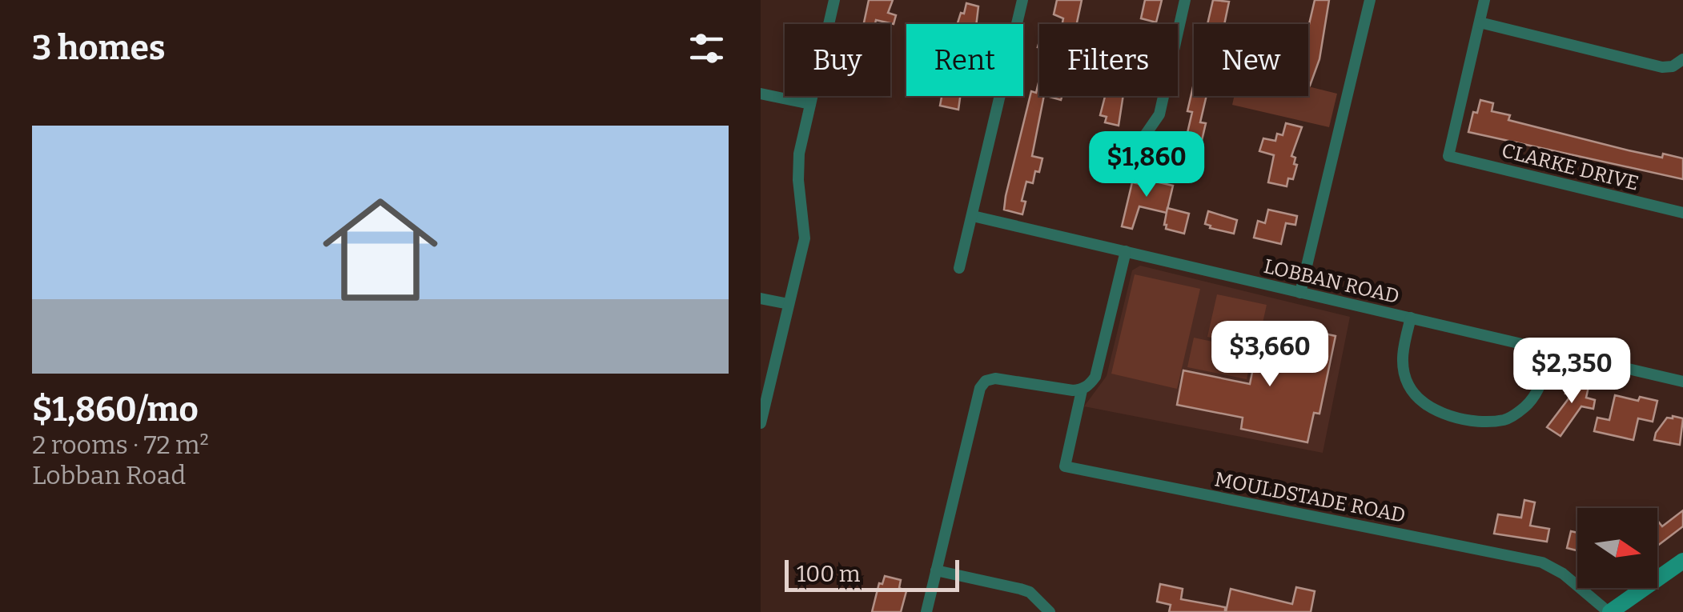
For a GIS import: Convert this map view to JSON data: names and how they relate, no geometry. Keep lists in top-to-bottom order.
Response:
{
  "streets": {
    "street": ["CLARKE DRIVE", "LOBBAN ROAD", "MOULDSTADE ROAD"]
  },
  "scale_bar": "100 m",
  "north": "right",
  "page": {
    "heading": "3 homes",
    "chip": [
      "Buy",
      "Rent",
      "Filters",
      "New"
    ],
    "list": [
      {
        "name": "$1,860/mo",
        "note": "2 rooms · 72 m² · Lobban Road"
      }
    ],
    "price": ["$1,860", "$3,660", "$2,350"],
    "scale": "100 m"
  }
}
